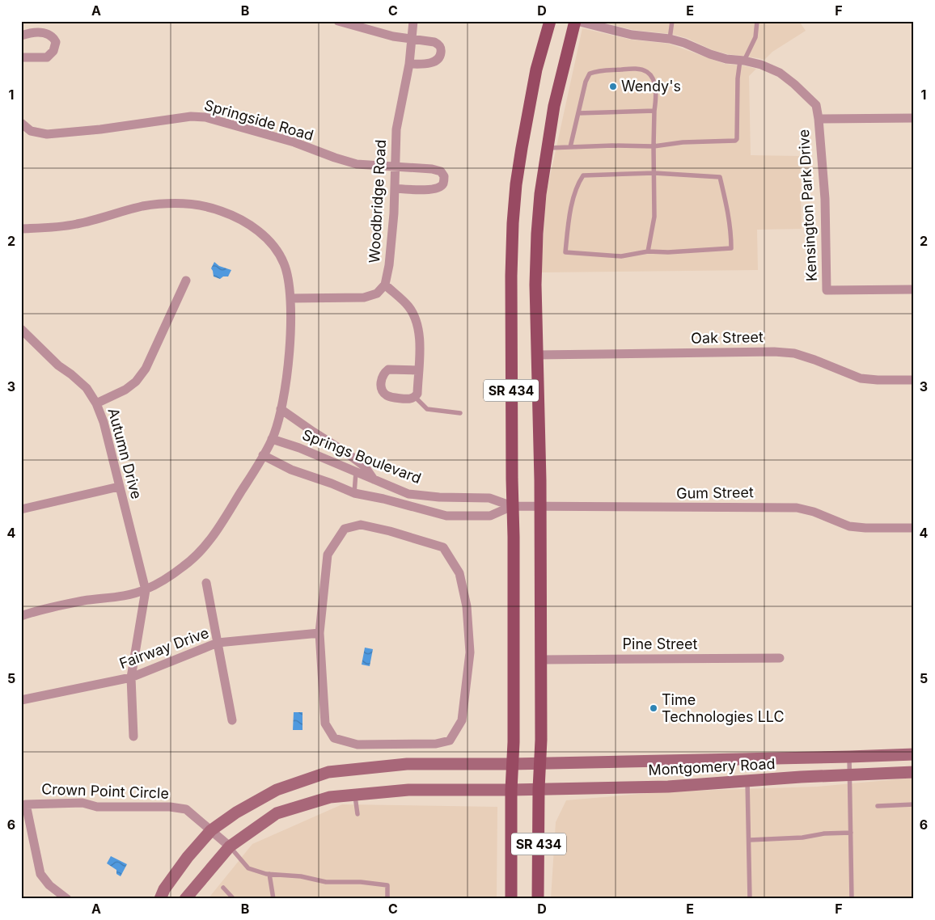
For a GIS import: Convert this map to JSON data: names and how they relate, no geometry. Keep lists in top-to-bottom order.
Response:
{
  "streets": {
    "main road": ["SR 434", "Montgomery Road"],
    "street": [
      "Springside Road",
      "Woodbridge Road",
      "Kensington Park Drive",
      "Oak Street",
      "Autumn Drive",
      "Springs Boulevard",
      "Gum Street",
      "Pine Street",
      "Fairway Drive",
      "Crown Point Circle"
    ]
  },
  "crossings": [
    ["Springside Road", "Woodbridge Road"],
    ["Kensington Park Drive", "SR 434"],
    ["Oak Street", "SR 434"],
    ["SR 434", "Springs Boulevard"],
    ["SR 434", "Gum Street"],
    ["SR 434", "Pine Street"],
    ["SR 434", "Montgomery Road"],
    ["Springs Boulevard", "Gum Street"],
    ["Montgomery Road", "Crown Point Circle"]
  ],
  "places": ["Wendy's", "Time Technologies LLC"],
  "grid": {
    "columns": [
      "A",
      "B",
      "C",
      "D",
      "E",
      "F"
    ],
    "rows": [
      "1",
      "2",
      "3",
      "4",
      "5",
      "6"
    ]
  }
}
